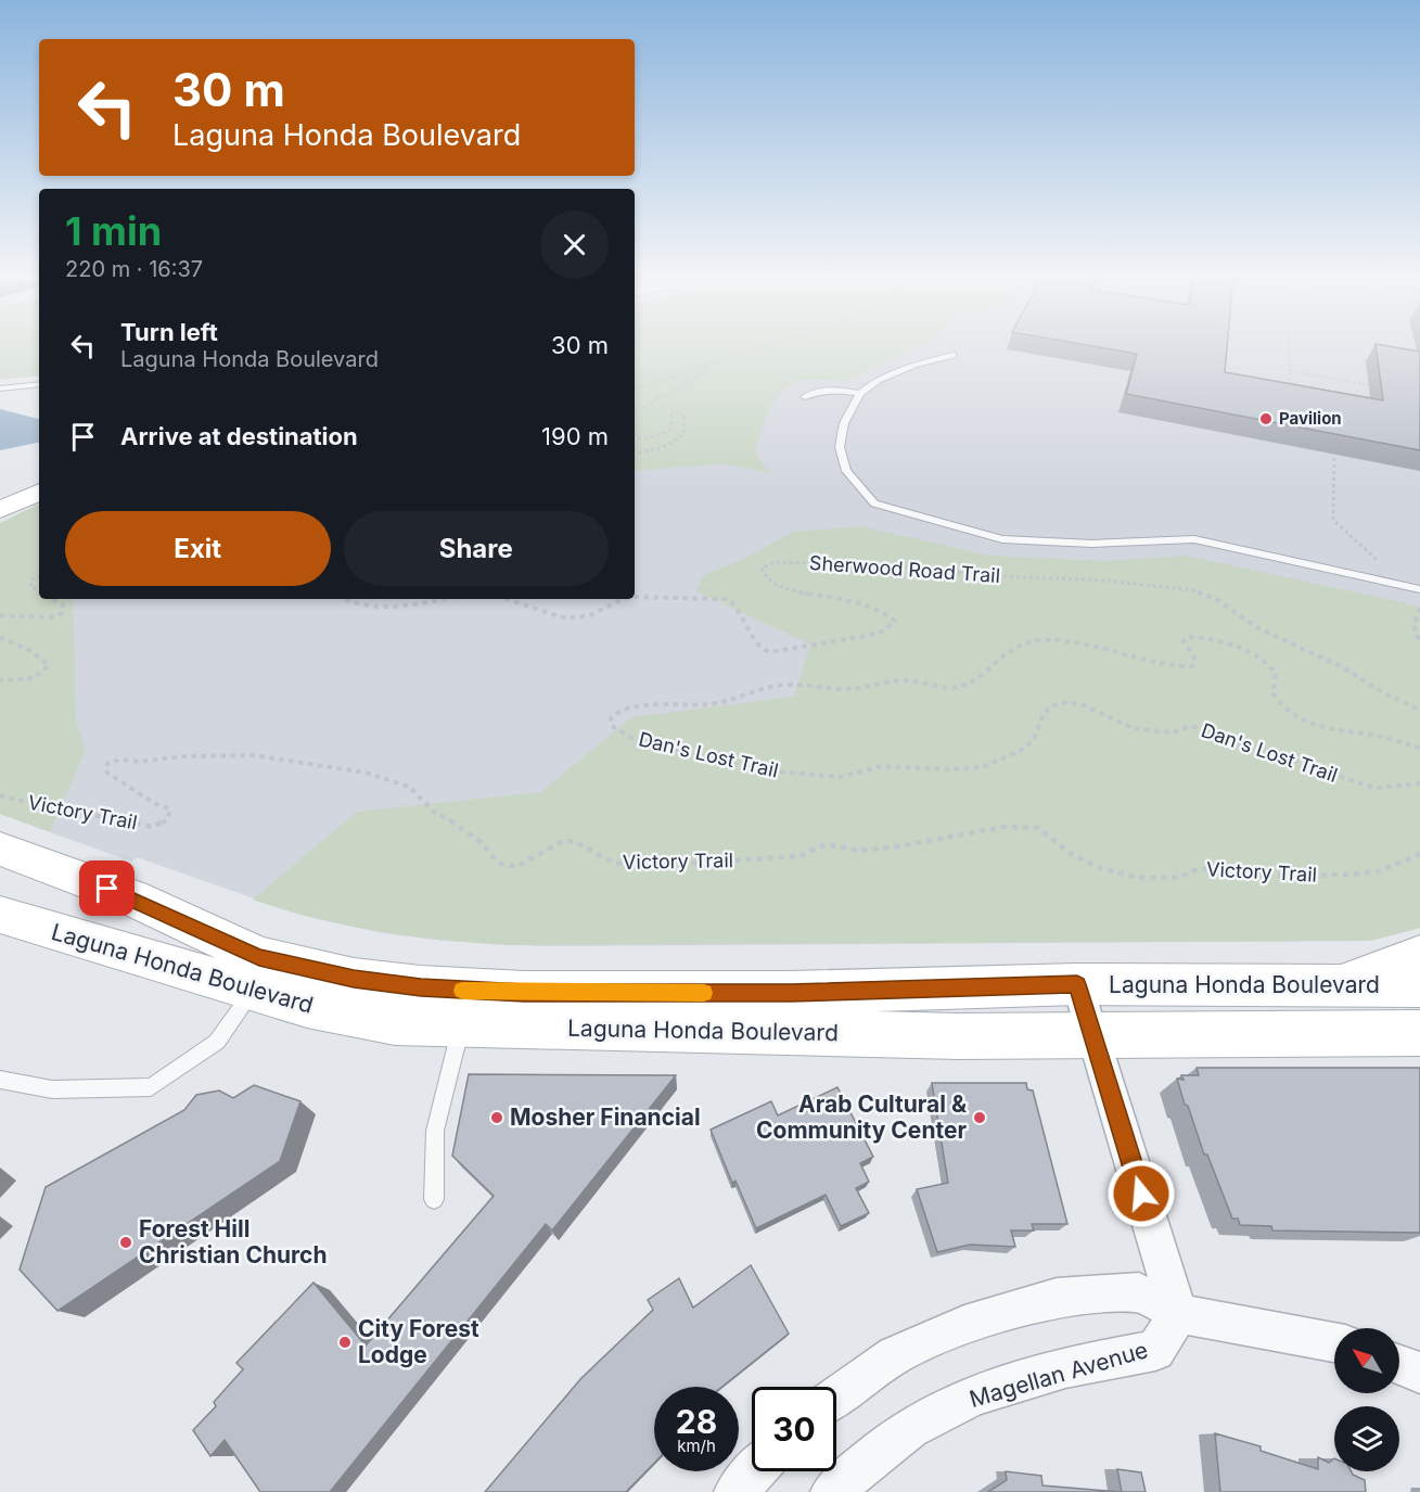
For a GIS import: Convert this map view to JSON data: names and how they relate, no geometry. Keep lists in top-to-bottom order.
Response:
{
  "streets": {
    "main road": ["Laguna Honda Boulevard"],
    "street": ["Magellan Avenue"],
    "path": ["Sherwood Road Trail", "Dan's Lost Trail", "Victory Trail"]
  },
  "places": [
    "Pavilion",
    "Mosher Financial",
    "Arab Cultural & Community Center",
    "Forest Hill Christian Church",
    "City Forest Lodge"
  ],
  "north": "top left",
  "page": {
    "turn": ["30 m", "Laguna Honda Boulevard"],
    "heading": ["1 min", "220 m · 16:37"],
    "list": [
      {
        "name": "Turn left",
        "note": "Laguna Honda Boulevard",
        "value": "30 m"
      },
      {
        "name": "Arrive at destination",
        "value": "190 m"
      }
    ],
    "buttons": ["Exit", "Share"],
    "speed": "28 km/h",
    "limit": "30"
  }
}
